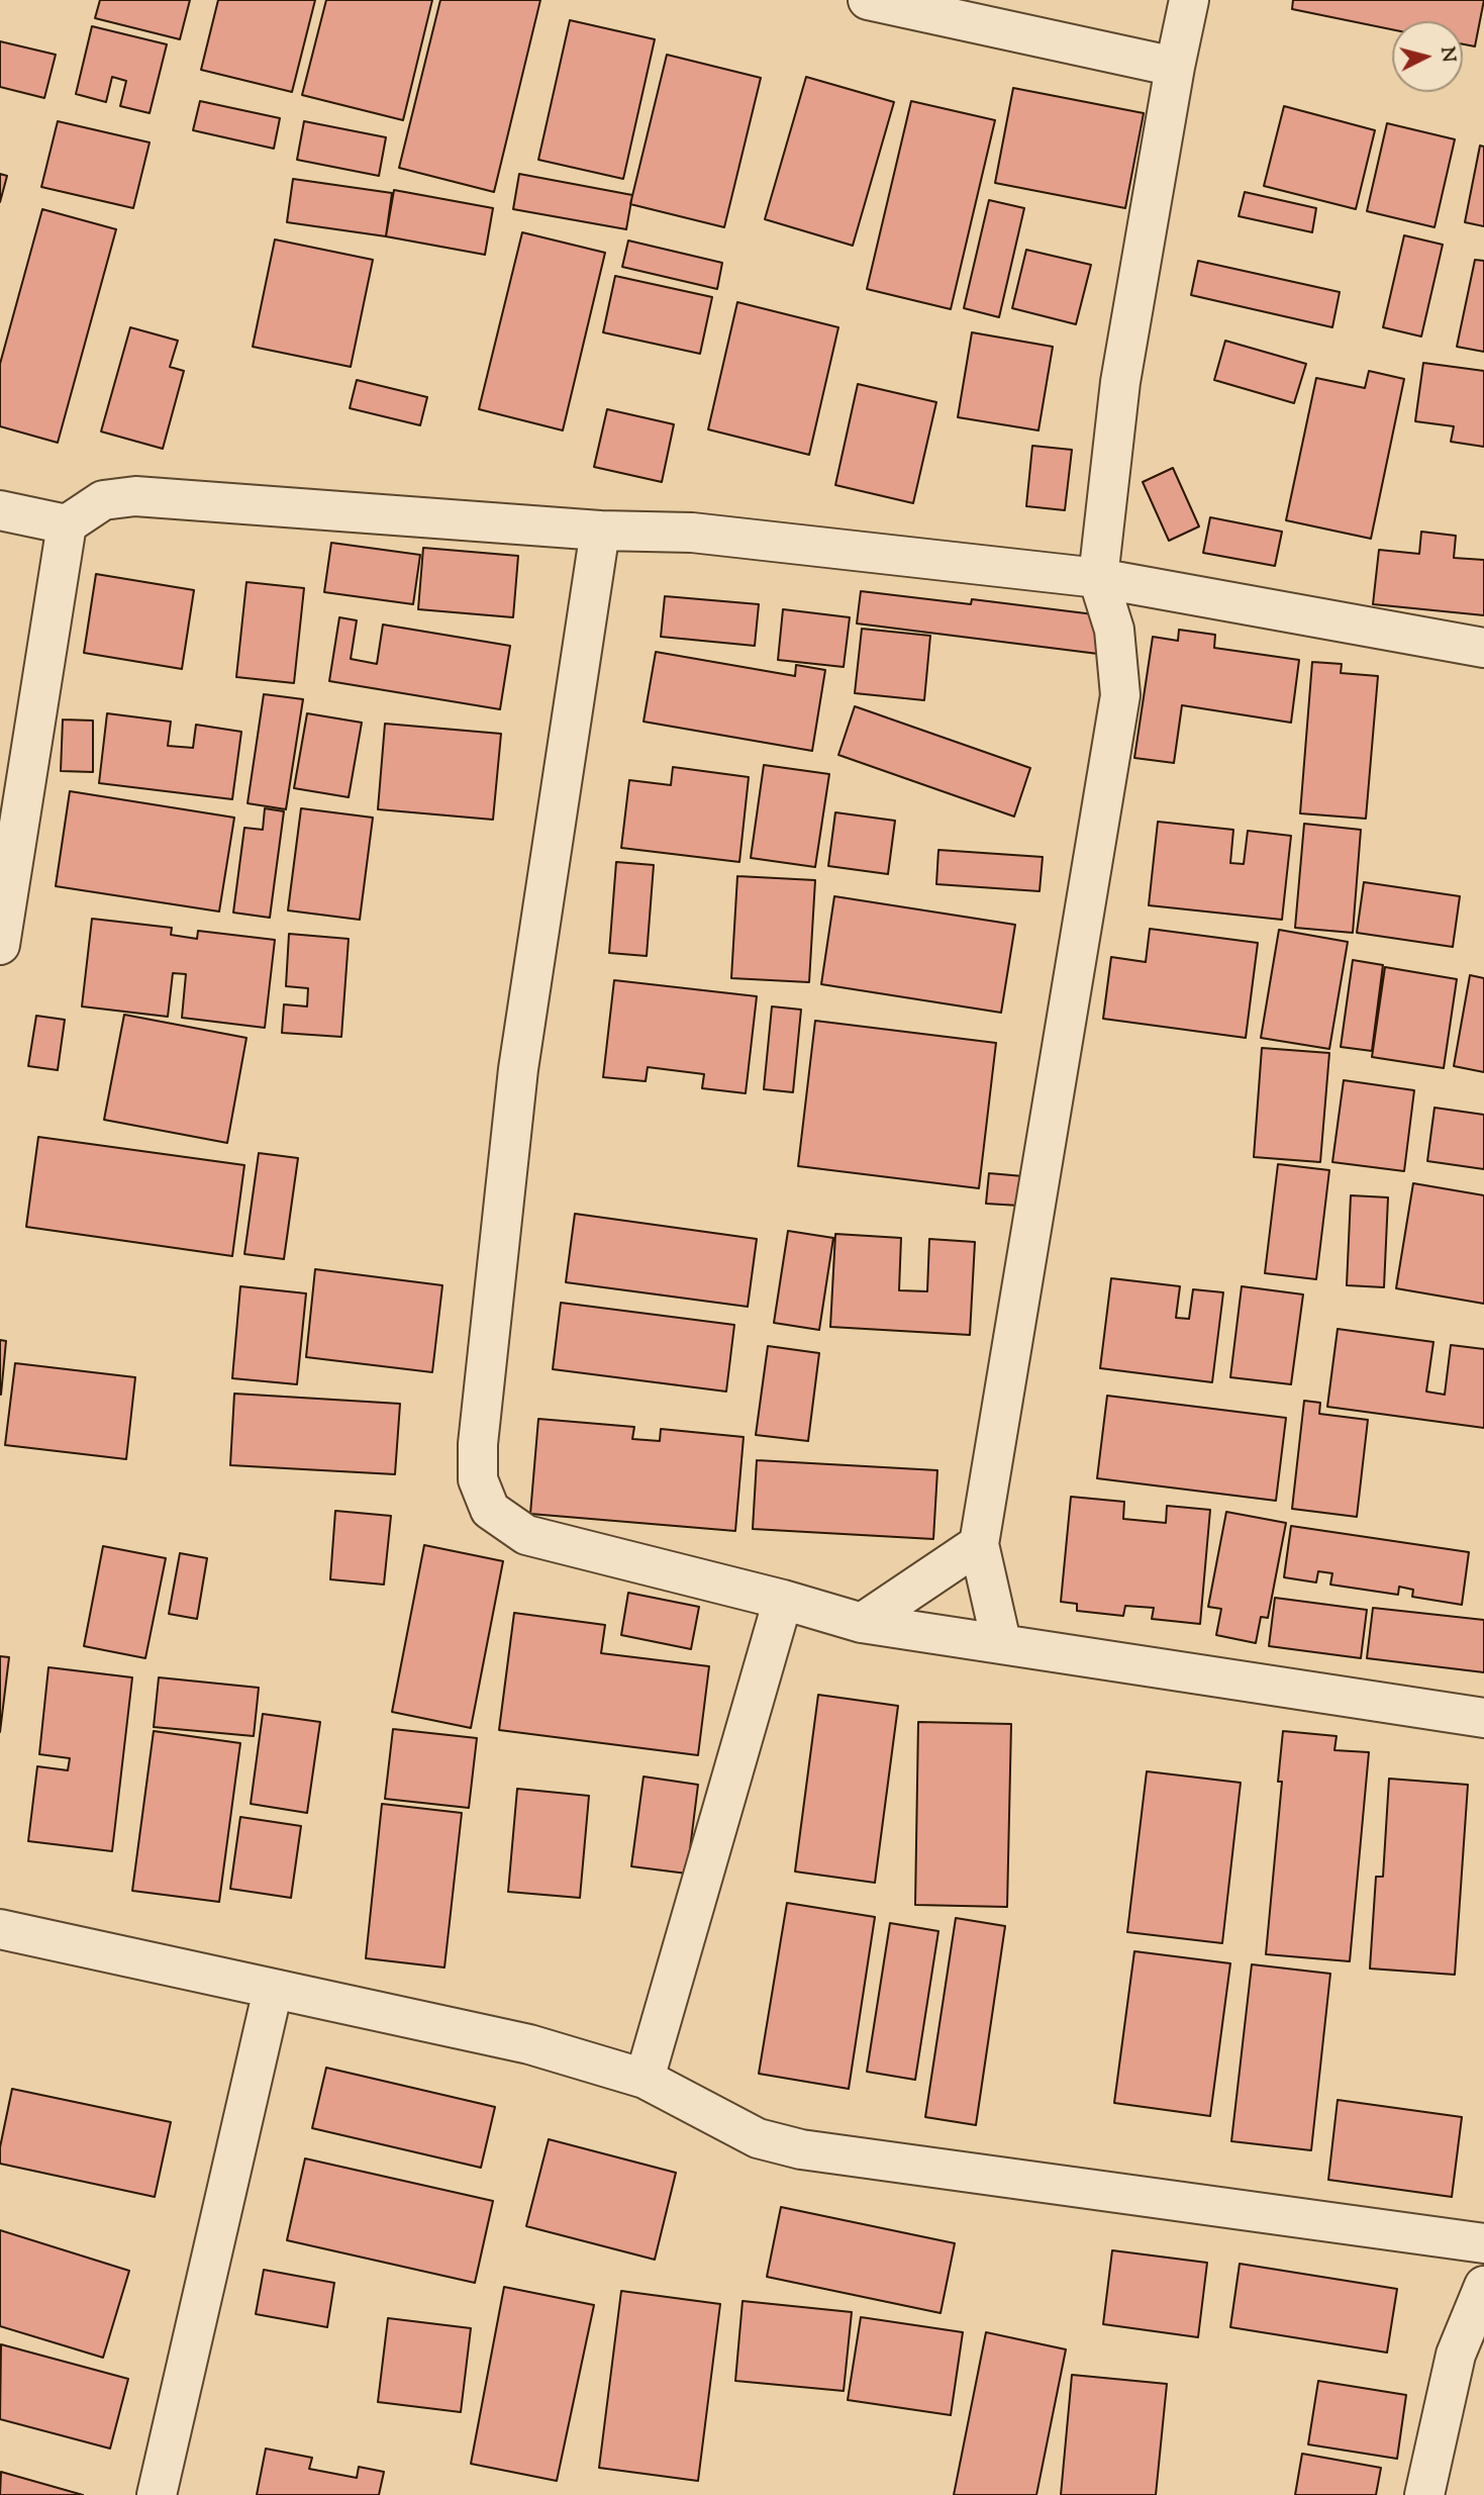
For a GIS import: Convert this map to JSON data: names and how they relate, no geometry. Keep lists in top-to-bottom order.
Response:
{
  "north": "right"
}
